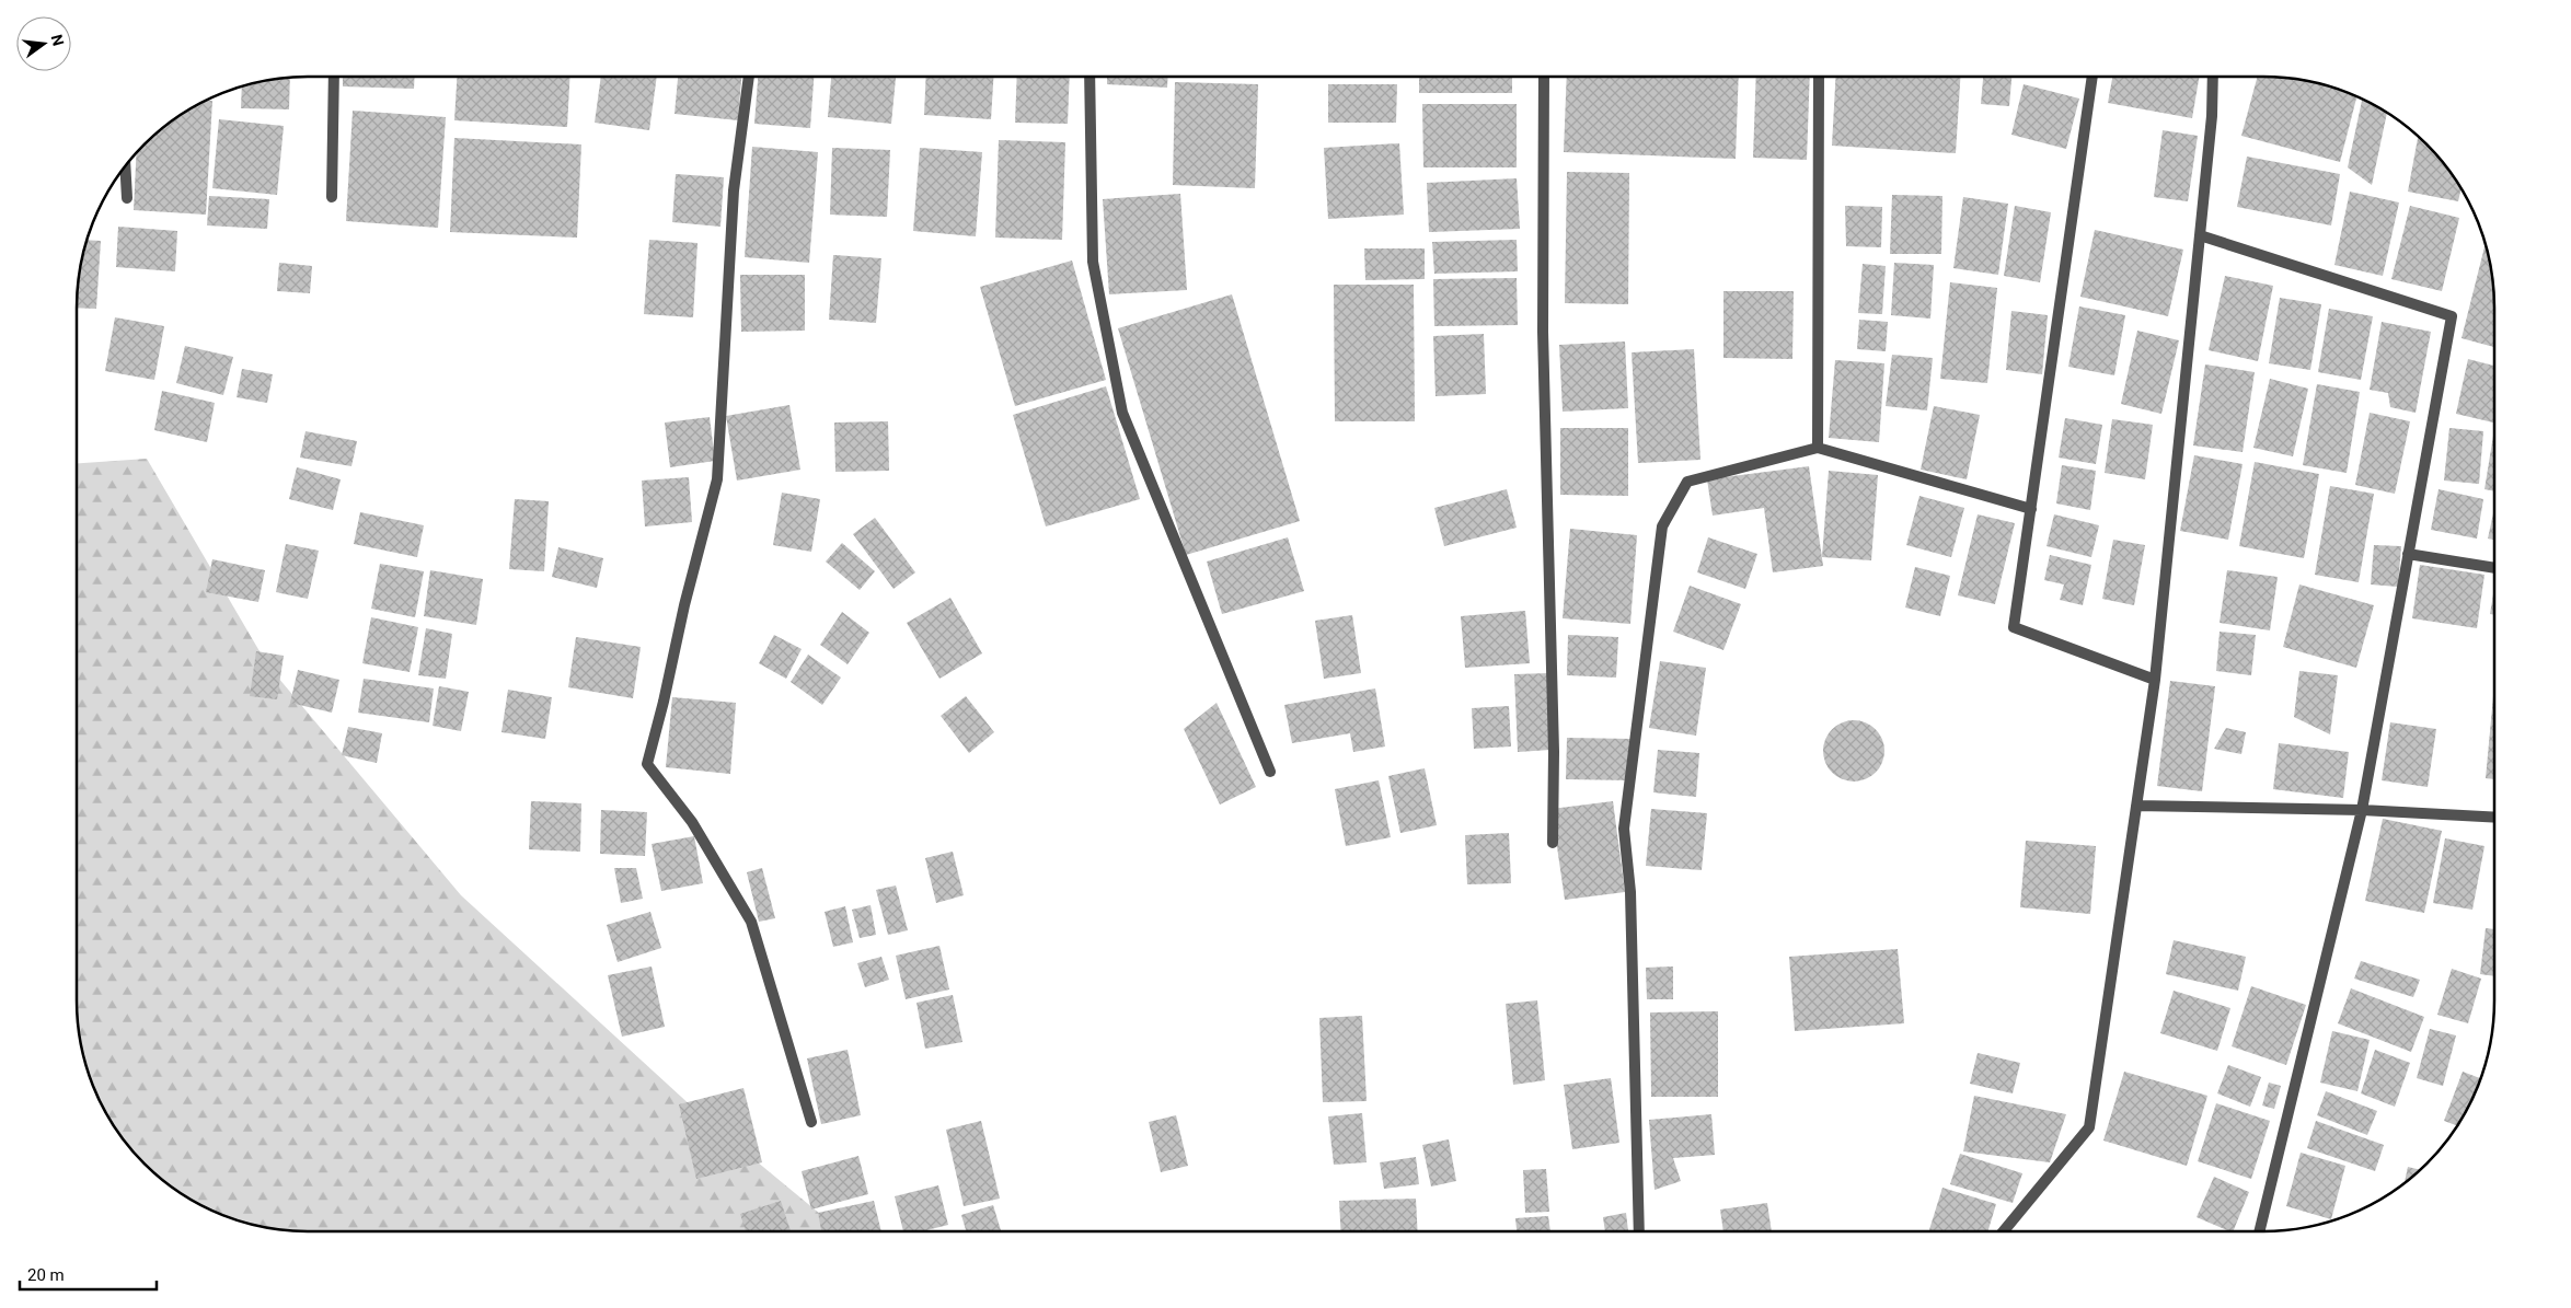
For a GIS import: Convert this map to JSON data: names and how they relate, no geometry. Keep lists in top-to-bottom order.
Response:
{
  "scale_bar": "20 m",
  "north": "right"
}
